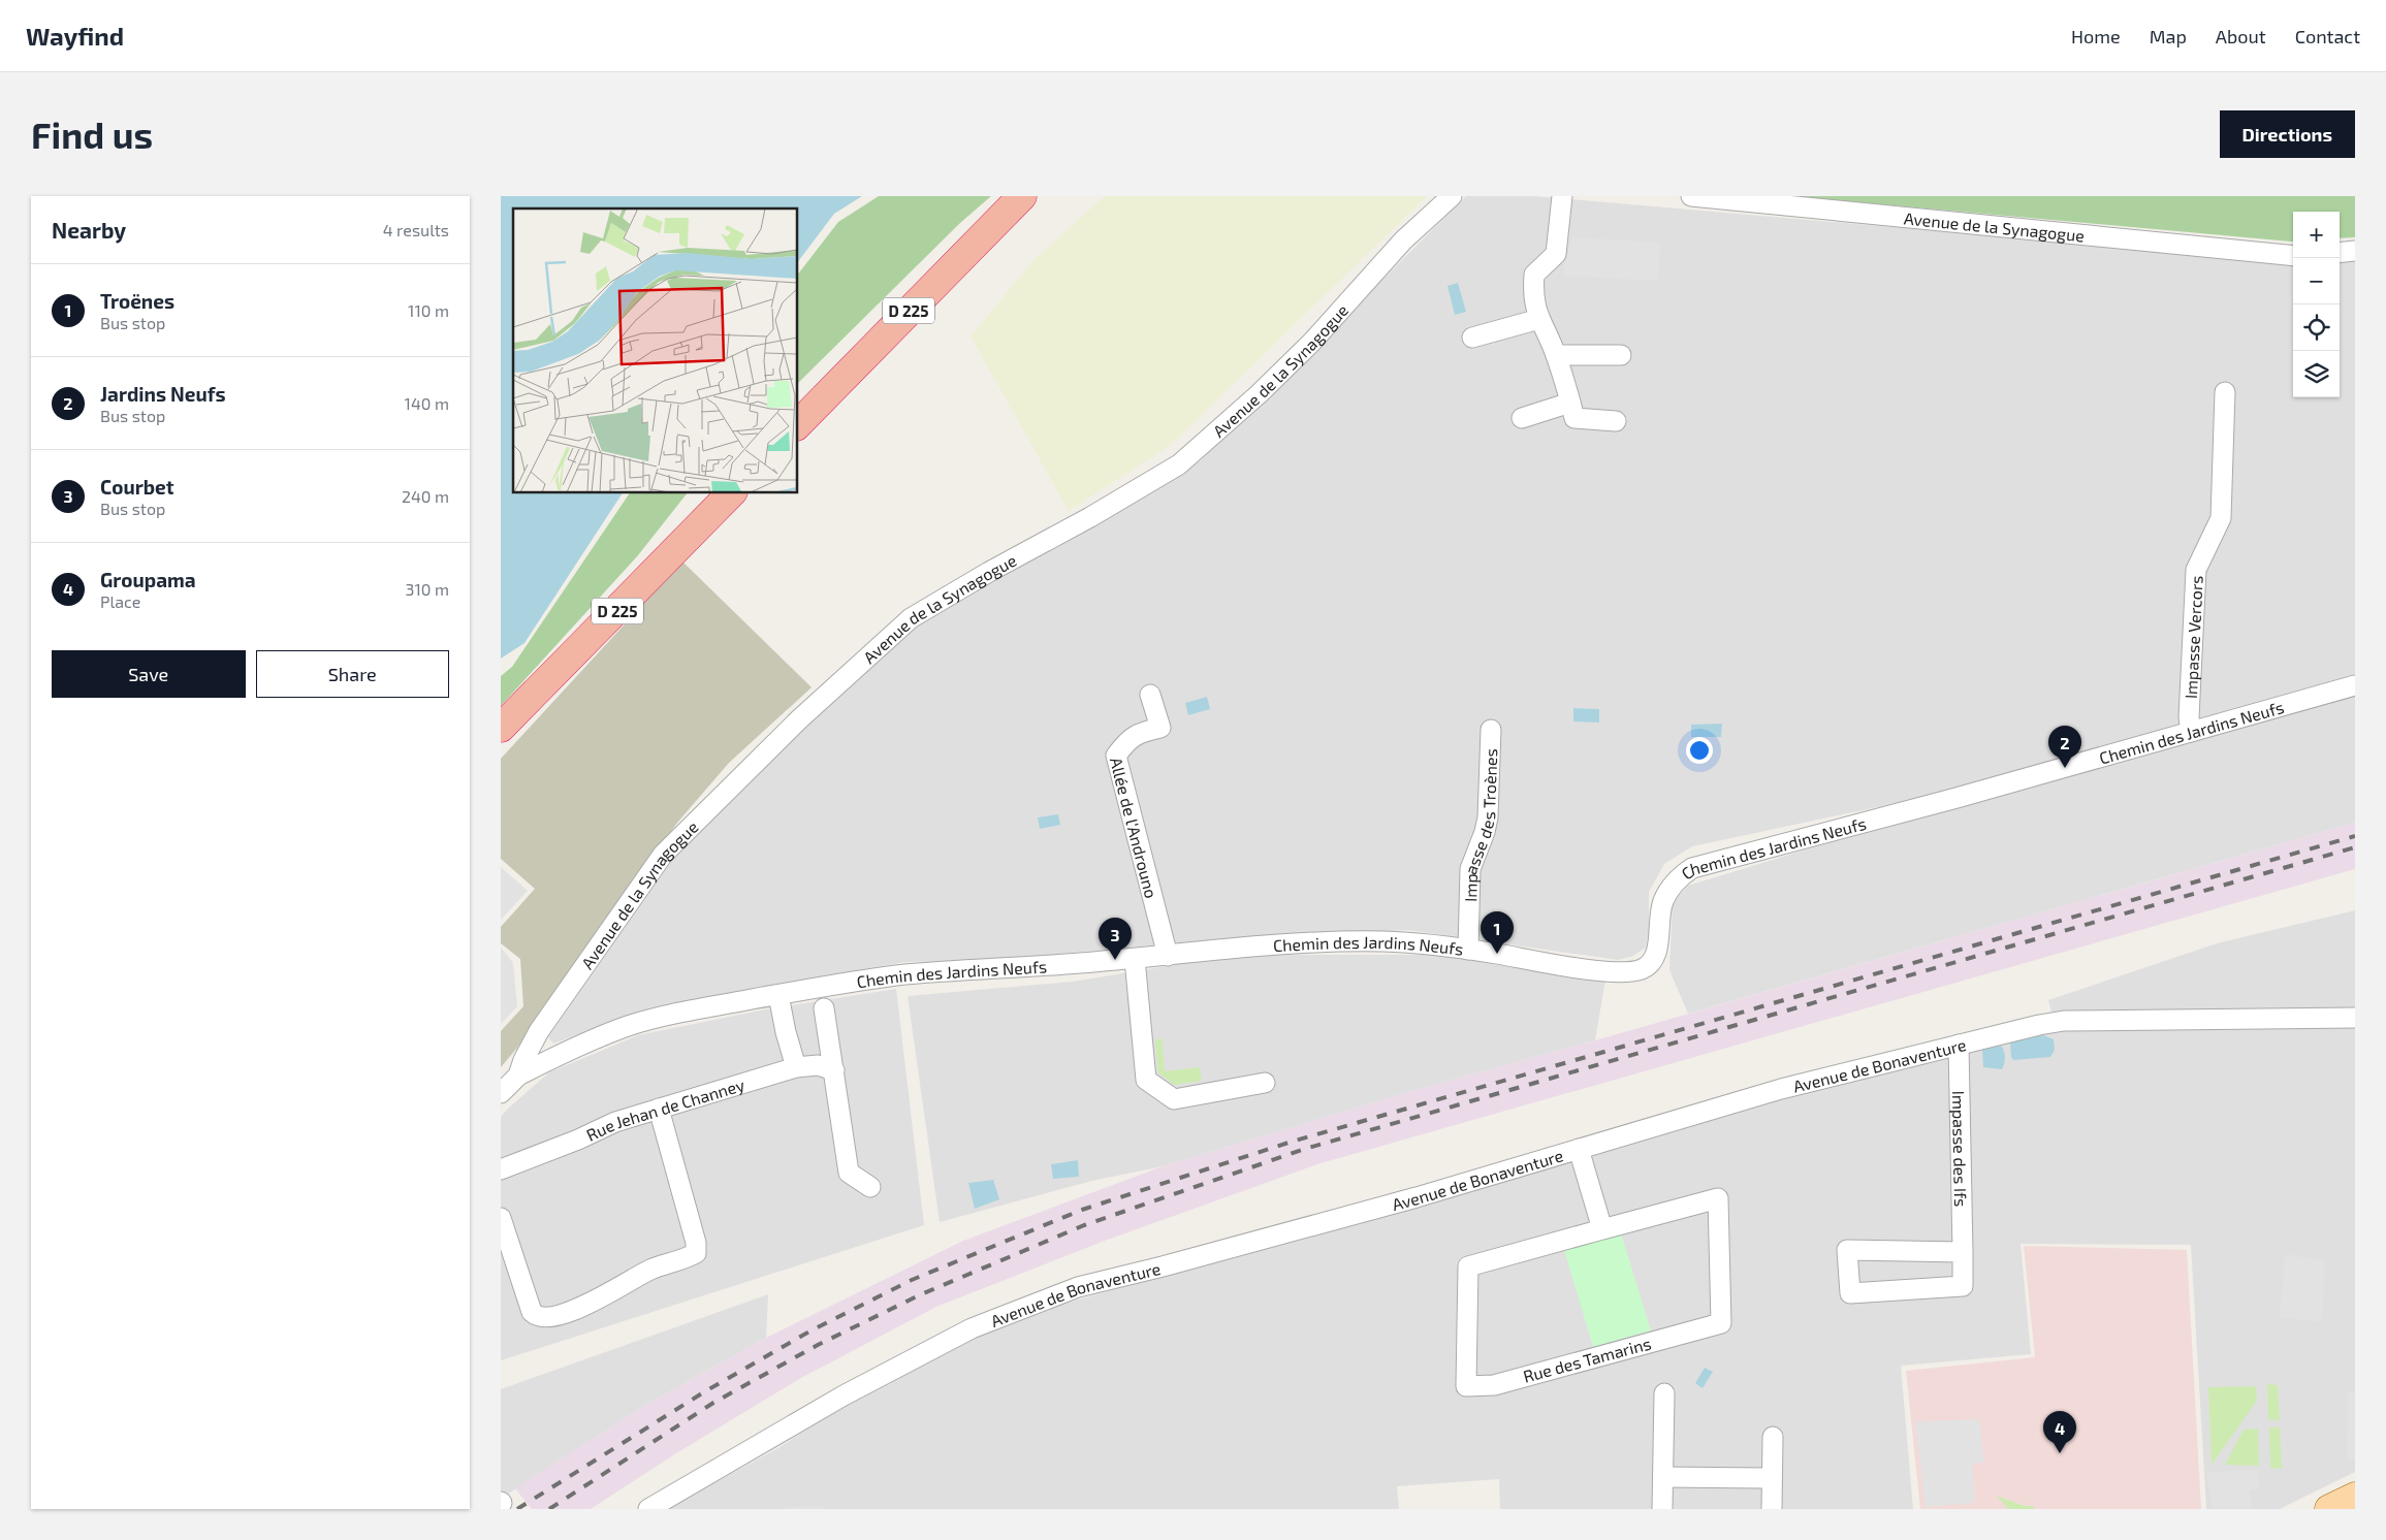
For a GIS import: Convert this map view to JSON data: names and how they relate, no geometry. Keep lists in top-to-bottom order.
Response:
{
  "streets": {
    "highway": ["D 225"],
    "street": [
      "Avenue de la Synagogue",
      "Impasse Vercors",
      "Chemin des Jardins Neufs",
      "Impasse des Troènes",
      "Allée de l'Androuno",
      "Avenue de Bonaventure",
      "Rue Jehan de Channey",
      "Impasse des Ifs",
      "Rue des Tamarins"
    ]
  },
  "crossings": [
    ["Avenue de la Synagogue", "Chemin des Jardins Neufs"],
    ["Impasse Vercors", "Chemin des Jardins Neufs"],
    ["Chemin des Jardins Neufs", "Impasse des Troènes"],
    ["Chemin des Jardins Neufs", "Allée de l'Androuno"],
    ["Avenue de Bonaventure", "Impasse des Ifs"]
  ],
  "page": {
    "header": "Wayfind",
    "nav": [
      "Home",
      "Map",
      "About",
      "Contact"
    ],
    "buttons": [
      "Directions",
      ["Save", "Share"]
    ],
    "title": "Find us",
    "heading": ["Nearby", "4 results"],
    "map_buttons": ["+", "−"],
    "list": [
      {
        "mark": "1",
        "name": "Troënes",
        "note": "Bus stop",
        "value": "110 m"
      },
      {
        "mark": "2",
        "name": "Jardins Neufs",
        "note": "Bus stop",
        "value": "140 m"
      },
      {
        "mark": "3",
        "name": "Courbet",
        "note": "Bus stop",
        "value": "240 m"
      },
      {
        "mark": "4",
        "name": "Groupama",
        "note": "Place",
        "value": "310 m"
      }
    ],
    "pins": [
      "2",
      "1",
      "3",
      "4"
    ]
  }
}
